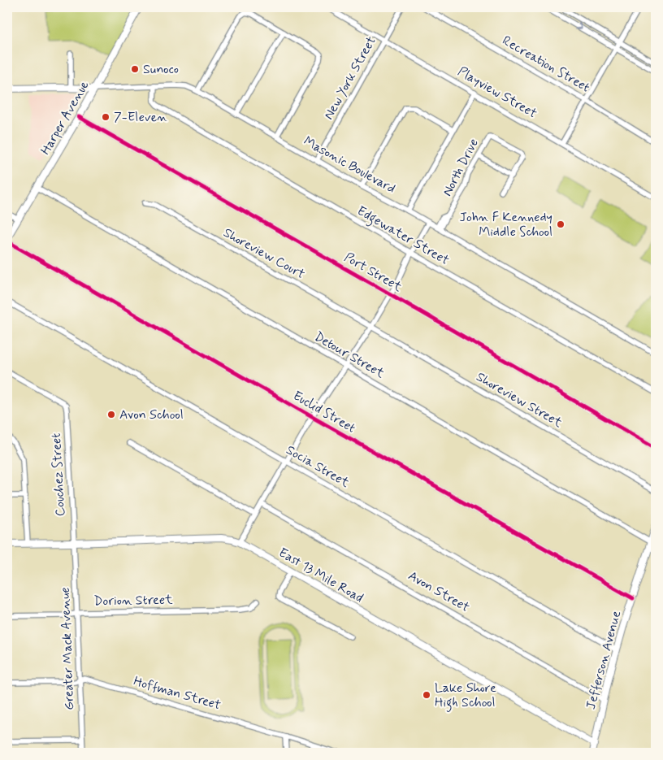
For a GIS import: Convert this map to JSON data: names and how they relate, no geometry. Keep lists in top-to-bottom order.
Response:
{
  "streets": {
    "main road": [
      "Harper Avenue",
      "Masonic Boulevard",
      "East 13 Mile Road",
      "Jefferson Avenue"
    ],
    "street": [
      "Recreation Street",
      "New York Street",
      "Playview Street",
      "North Drive",
      "Edgewater Street",
      "Shoreview Court",
      "Port Street",
      "Detour Street",
      "Shoreview Street",
      "Euclid Street",
      "Socia Street",
      "Couchez Street",
      "Avon Street",
      "Dorion Street",
      "Greater Mack Avenue",
      "Hoffman Street"
    ]
  },
  "crossings": [
    ["New York Street", "Playview Street"],
    ["New York Street", "Masonic Boulevard"],
    ["Harper Avenue", "Masonic Boulevard"],
    ["Harper Avenue", "Port Street"],
    ["Harper Avenue", "Detour Street"],
    ["Masonic Boulevard", "North Drive"],
    ["Masonic Boulevard", "Edgewater Street"],
    ["Shoreview Court", "Shoreview Street"],
    ["Detour Street", "Jefferson Avenue"],
    ["Euclid Street", "Jefferson Avenue"],
    ["Socia Street", "Jefferson Avenue"],
    ["Couchez Street", "East 13 Mile Road"],
    ["Couchez Street", "Greater Mack Avenue"],
    ["East 13 Mile Road", "Greater Mack Avenue"],
    ["East 13 Mile Road", "Jefferson Avenue"],
    ["Avon Street", "Jefferson Avenue"],
    ["Dorion Street", "Greater Mack Avenue"],
    ["Greater Mack Avenue", "Hoffman Street"]
  ],
  "places": [
    "Sunoco",
    "7-Eleven",
    "John F Kennedy Middle School",
    "Avon School",
    "Lake Shore High School"
  ]
}
